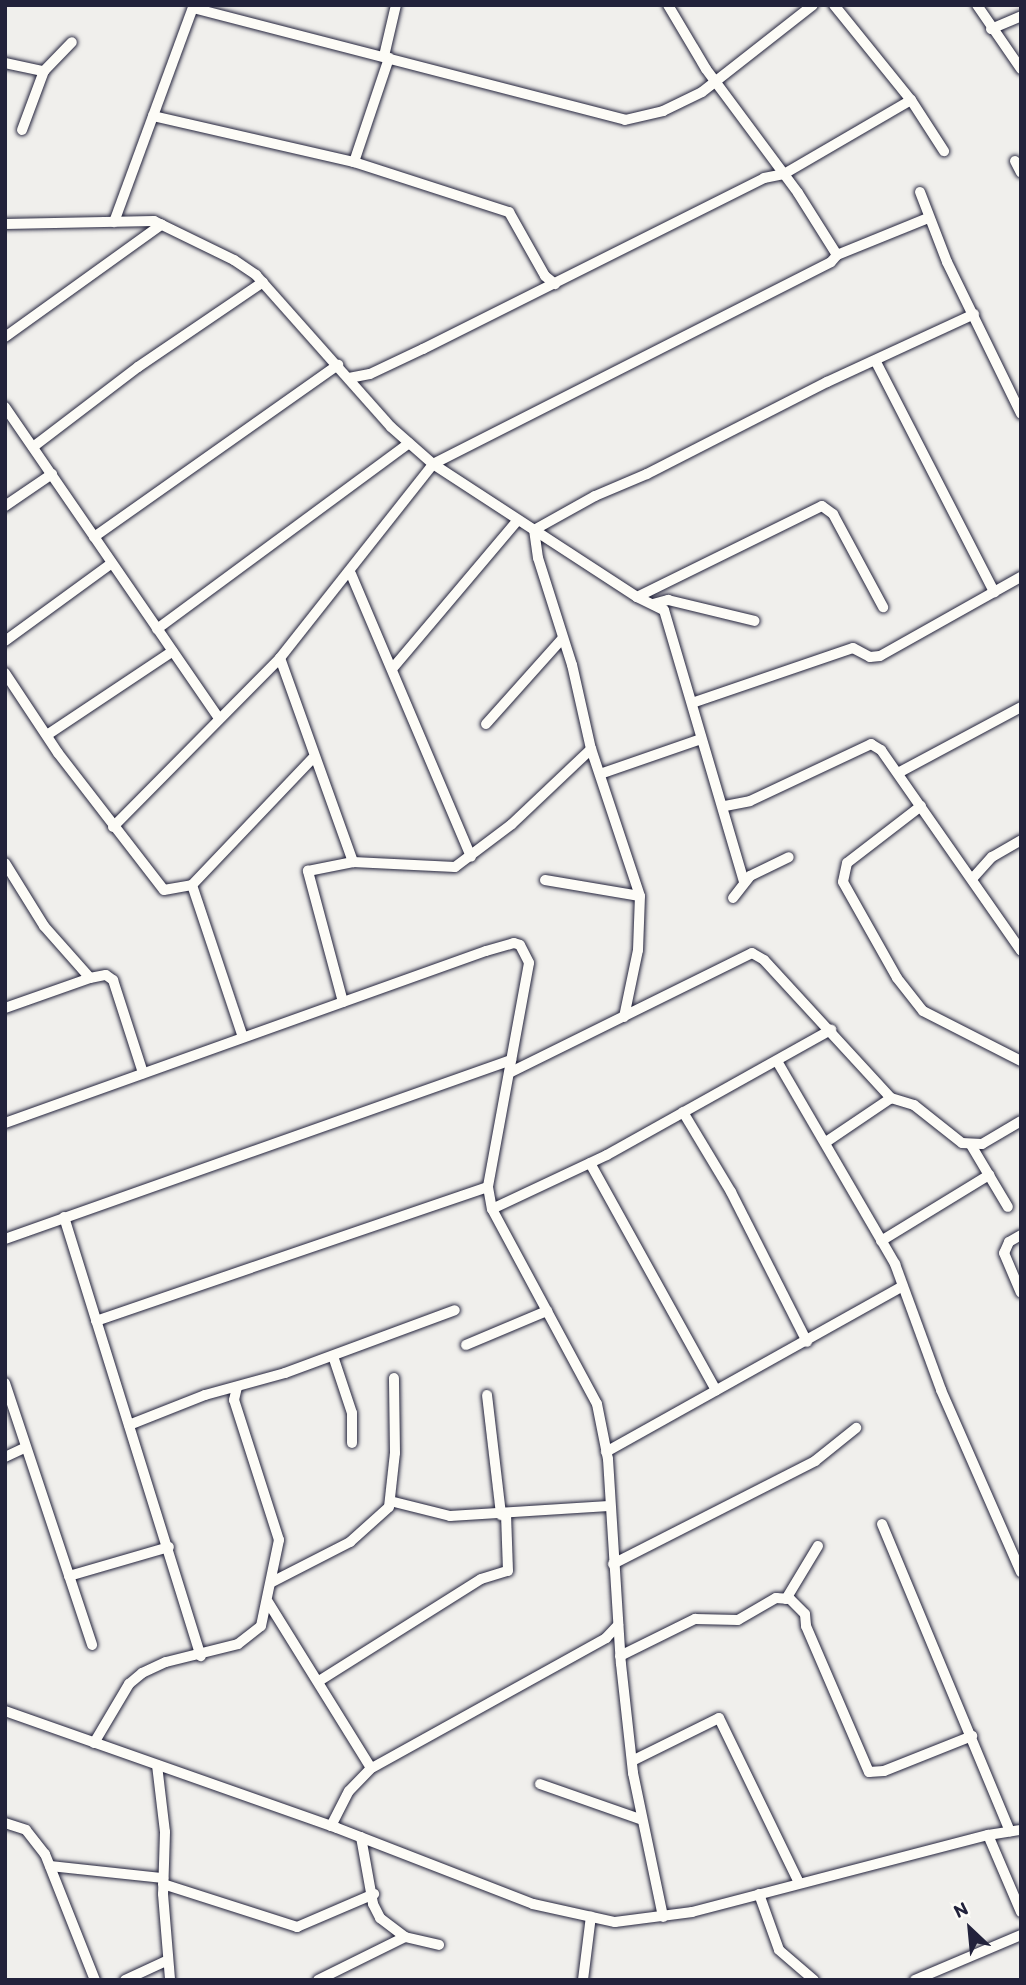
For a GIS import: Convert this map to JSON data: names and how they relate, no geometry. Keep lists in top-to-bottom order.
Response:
{
  "north": "top left"
}
